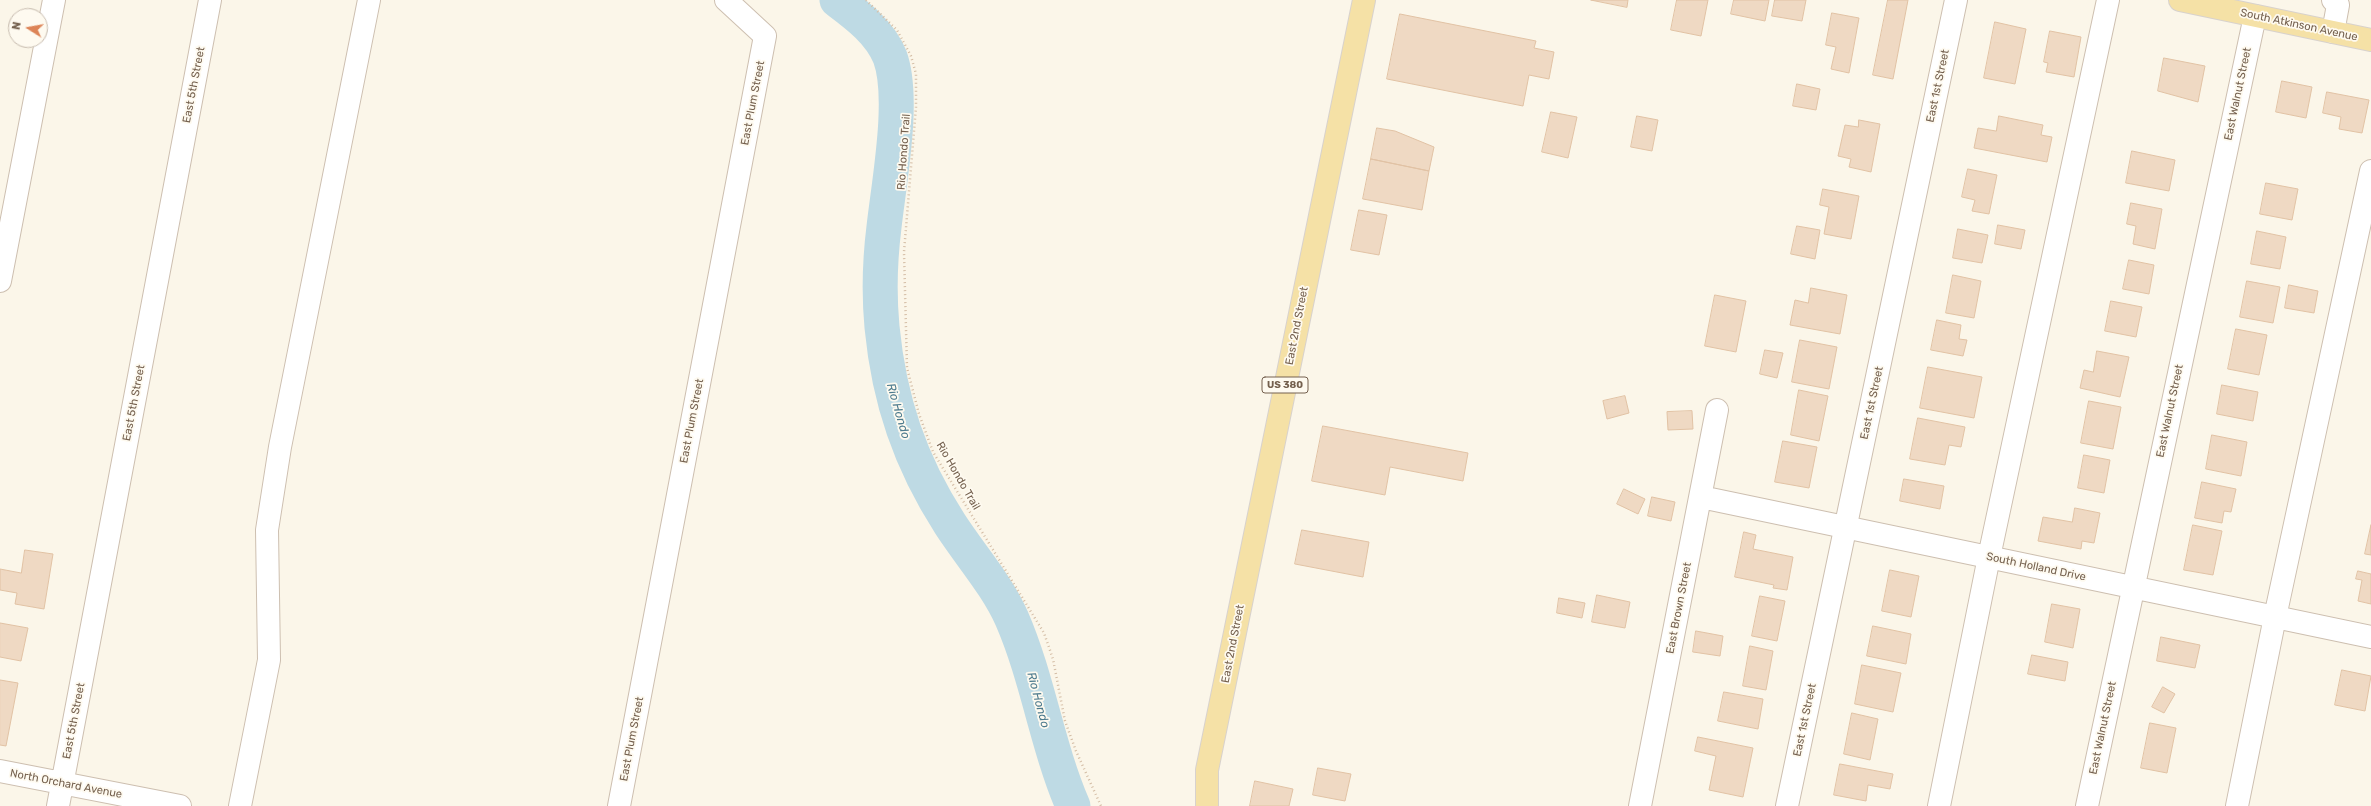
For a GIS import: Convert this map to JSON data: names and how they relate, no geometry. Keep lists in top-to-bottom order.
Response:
{
  "streets": {
    "main road": ["South Atkinson Avenue", "East 2nd Street", "US 380"],
    "street": [
      "East 5th Street",
      "East 1st Street",
      "East Walnut Street",
      "East Plum Street",
      "South Holland Drive",
      "East Brown Street",
      "North Orchard Avenue"
    ],
    "path": ["Rio Hondo Trail"]
  },
  "crossings": [
    ["South Atkinson Avenue", "East Walnut Street"],
    ["East 5th Street", "North Orchard Avenue"],
    ["East 1st Street", "South Holland Drive"],
    ["East Walnut Street", "South Holland Drive"],
    ["South Holland Drive", "East Brown Street"]
  ],
  "water": ["Rio Hondo"],
  "north": "left"
}
